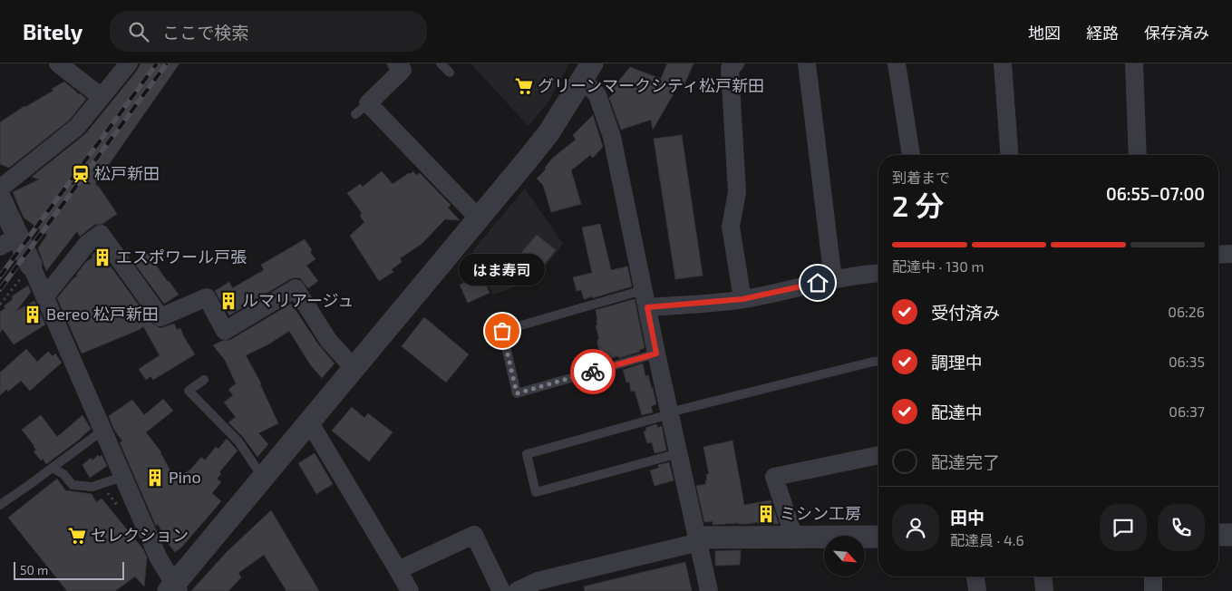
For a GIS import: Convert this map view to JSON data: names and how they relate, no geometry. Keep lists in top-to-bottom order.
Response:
{
  "places": {
    "supermarket": ["グリーンマークシティ松戸新田", "セレクション"],
    "station": ["松戸新田"],
    "building": [
      "エスポワール戸張",
      "ルマリアージュ",
      "Bereo 松戸新田",
      "Pino",
      "ミシン工房"
    ],
    "other": ["はま寿司"]
  },
  "scale_bar": "50 m",
  "north": "bottom right",
  "page": {
    "header": "Bitely",
    "search": "ここで検索",
    "nav": ["地図", "経路", "保存済み"],
    "heading": ["2 分", "到着まで", "06:55–07:00"],
    "panel": ["田中", "配達員 · 4.6"],
    "bar": "配達中 · 130 m",
    "bubble": "はま寿司",
    "list": [
      ["受付済み", "06:26"],
      ["調理中", "06:35"],
      ["配達中", "06:37"],
      "配達完了"
    ],
    "scale": "50 m"
  }
}
